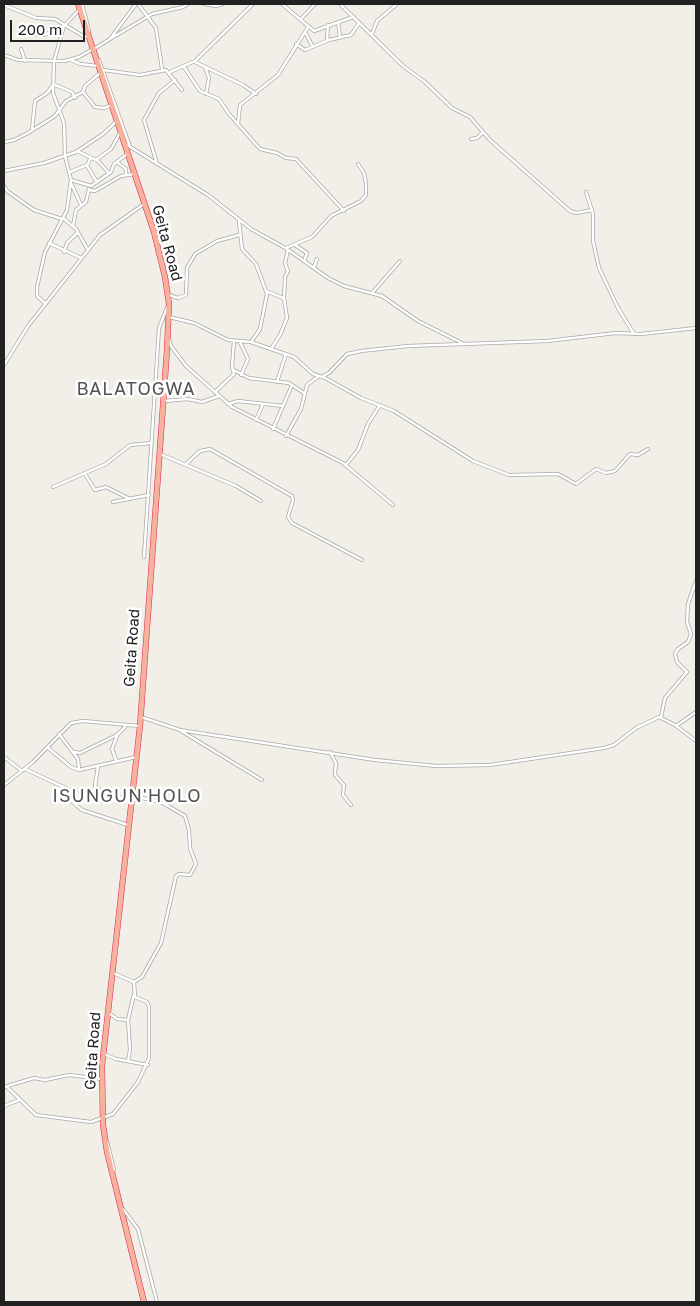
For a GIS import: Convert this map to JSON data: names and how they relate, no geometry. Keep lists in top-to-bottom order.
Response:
{
  "streets": {
    "highway": ["Geita Road"]
  },
  "districts": ["BALATOGWA", "ISUNGUN'HOLO"],
  "scale_bar": "200 m"
}
